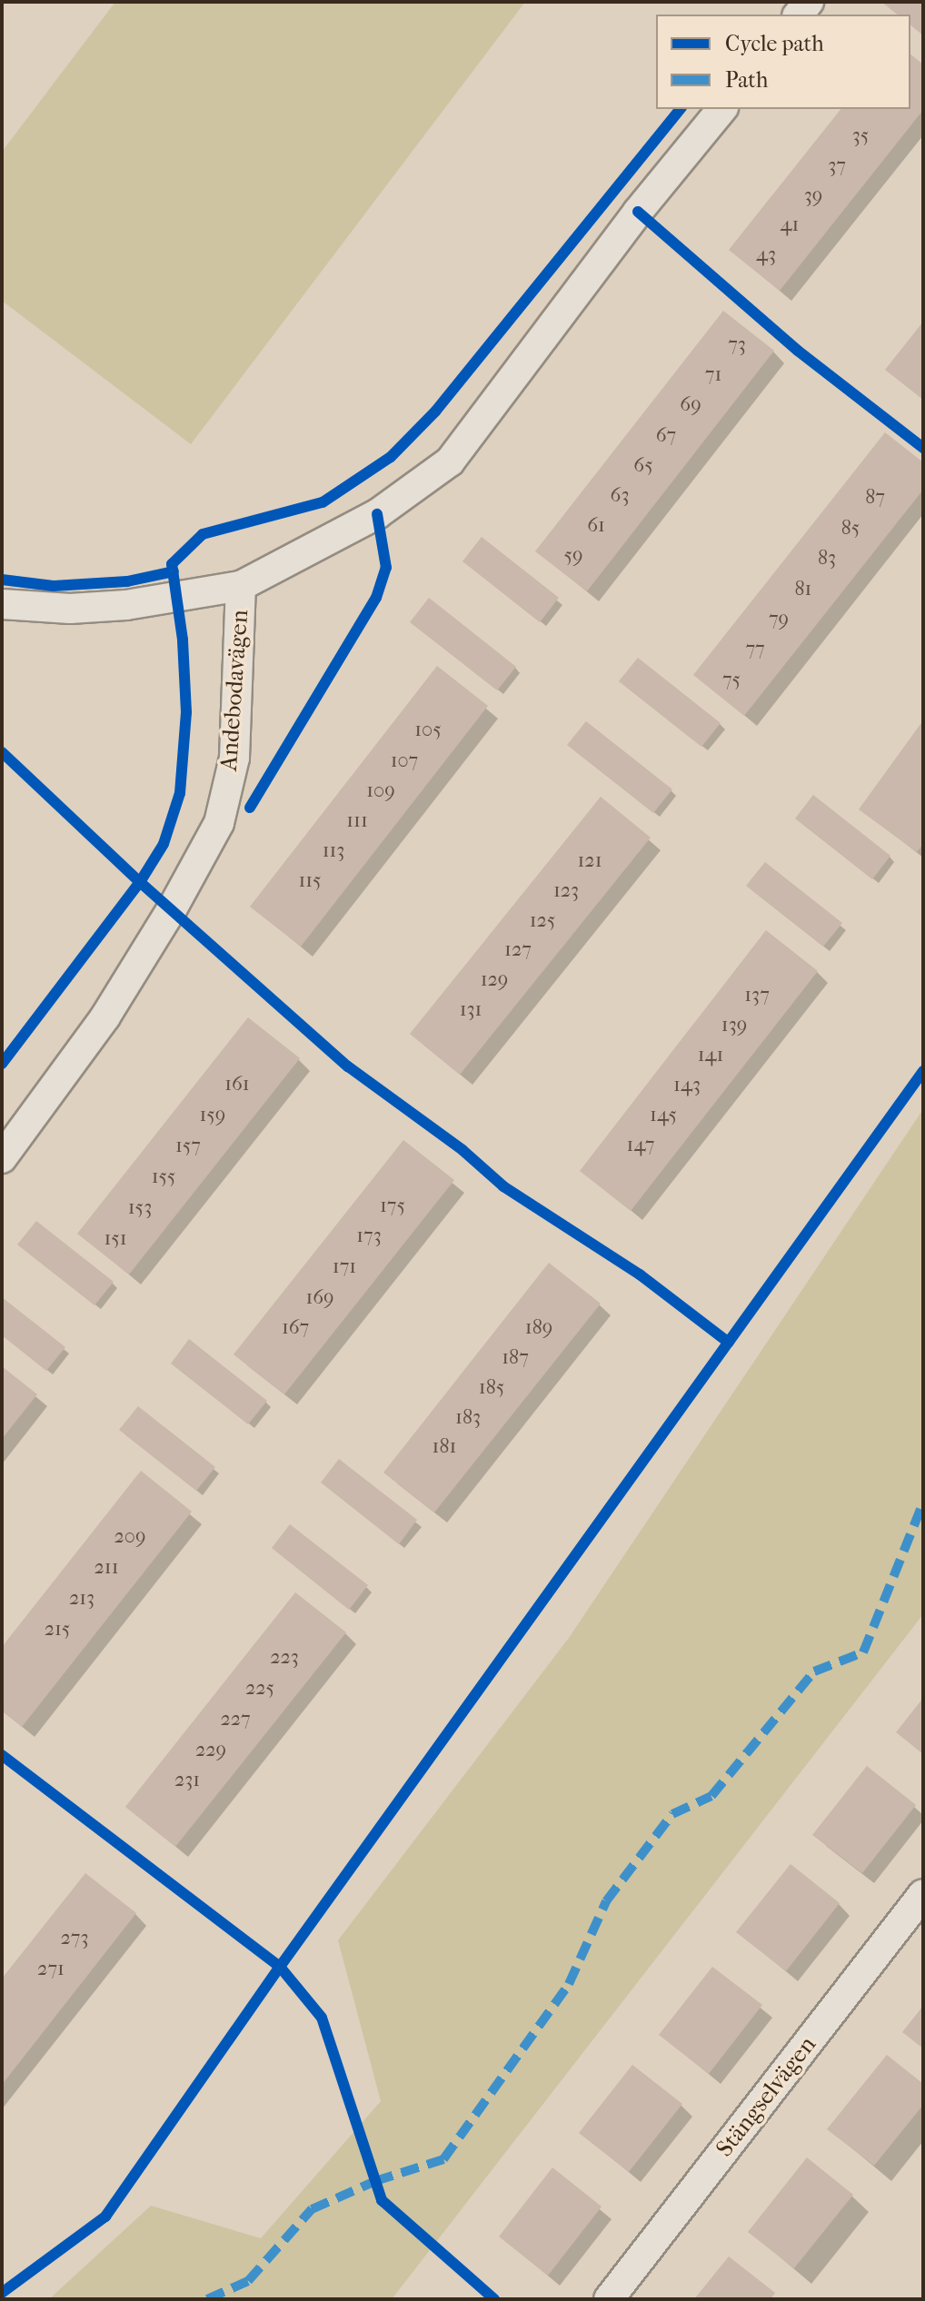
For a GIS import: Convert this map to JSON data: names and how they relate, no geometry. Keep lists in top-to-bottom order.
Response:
{
  "streets": {
    "street": ["Andebodavägen", "Stängselvägen"]
  },
  "house_numbers": [
    "35",
    "37",
    "39",
    "41",
    "43",
    "73",
    "71",
    "69",
    "67",
    "65",
    "63",
    "87",
    "61",
    "85",
    "59",
    "83",
    "81",
    "79",
    "77",
    "75",
    "105",
    "107",
    "109",
    "111",
    "113",
    "121",
    "115",
    "123",
    "125",
    "127",
    "129",
    "137",
    "131",
    "139",
    "141",
    "161",
    "143",
    "159",
    "145",
    "147",
    "157",
    "155",
    "175",
    "153",
    "173",
    "151",
    "171",
    "169",
    "167",
    "189",
    "187",
    "185",
    "183",
    "181",
    "209",
    "211",
    "213",
    "215",
    "223",
    "225",
    "227",
    "229",
    "231",
    "273",
    "271"
  ],
  "legend": ["Cycle path", "Path"]
}
